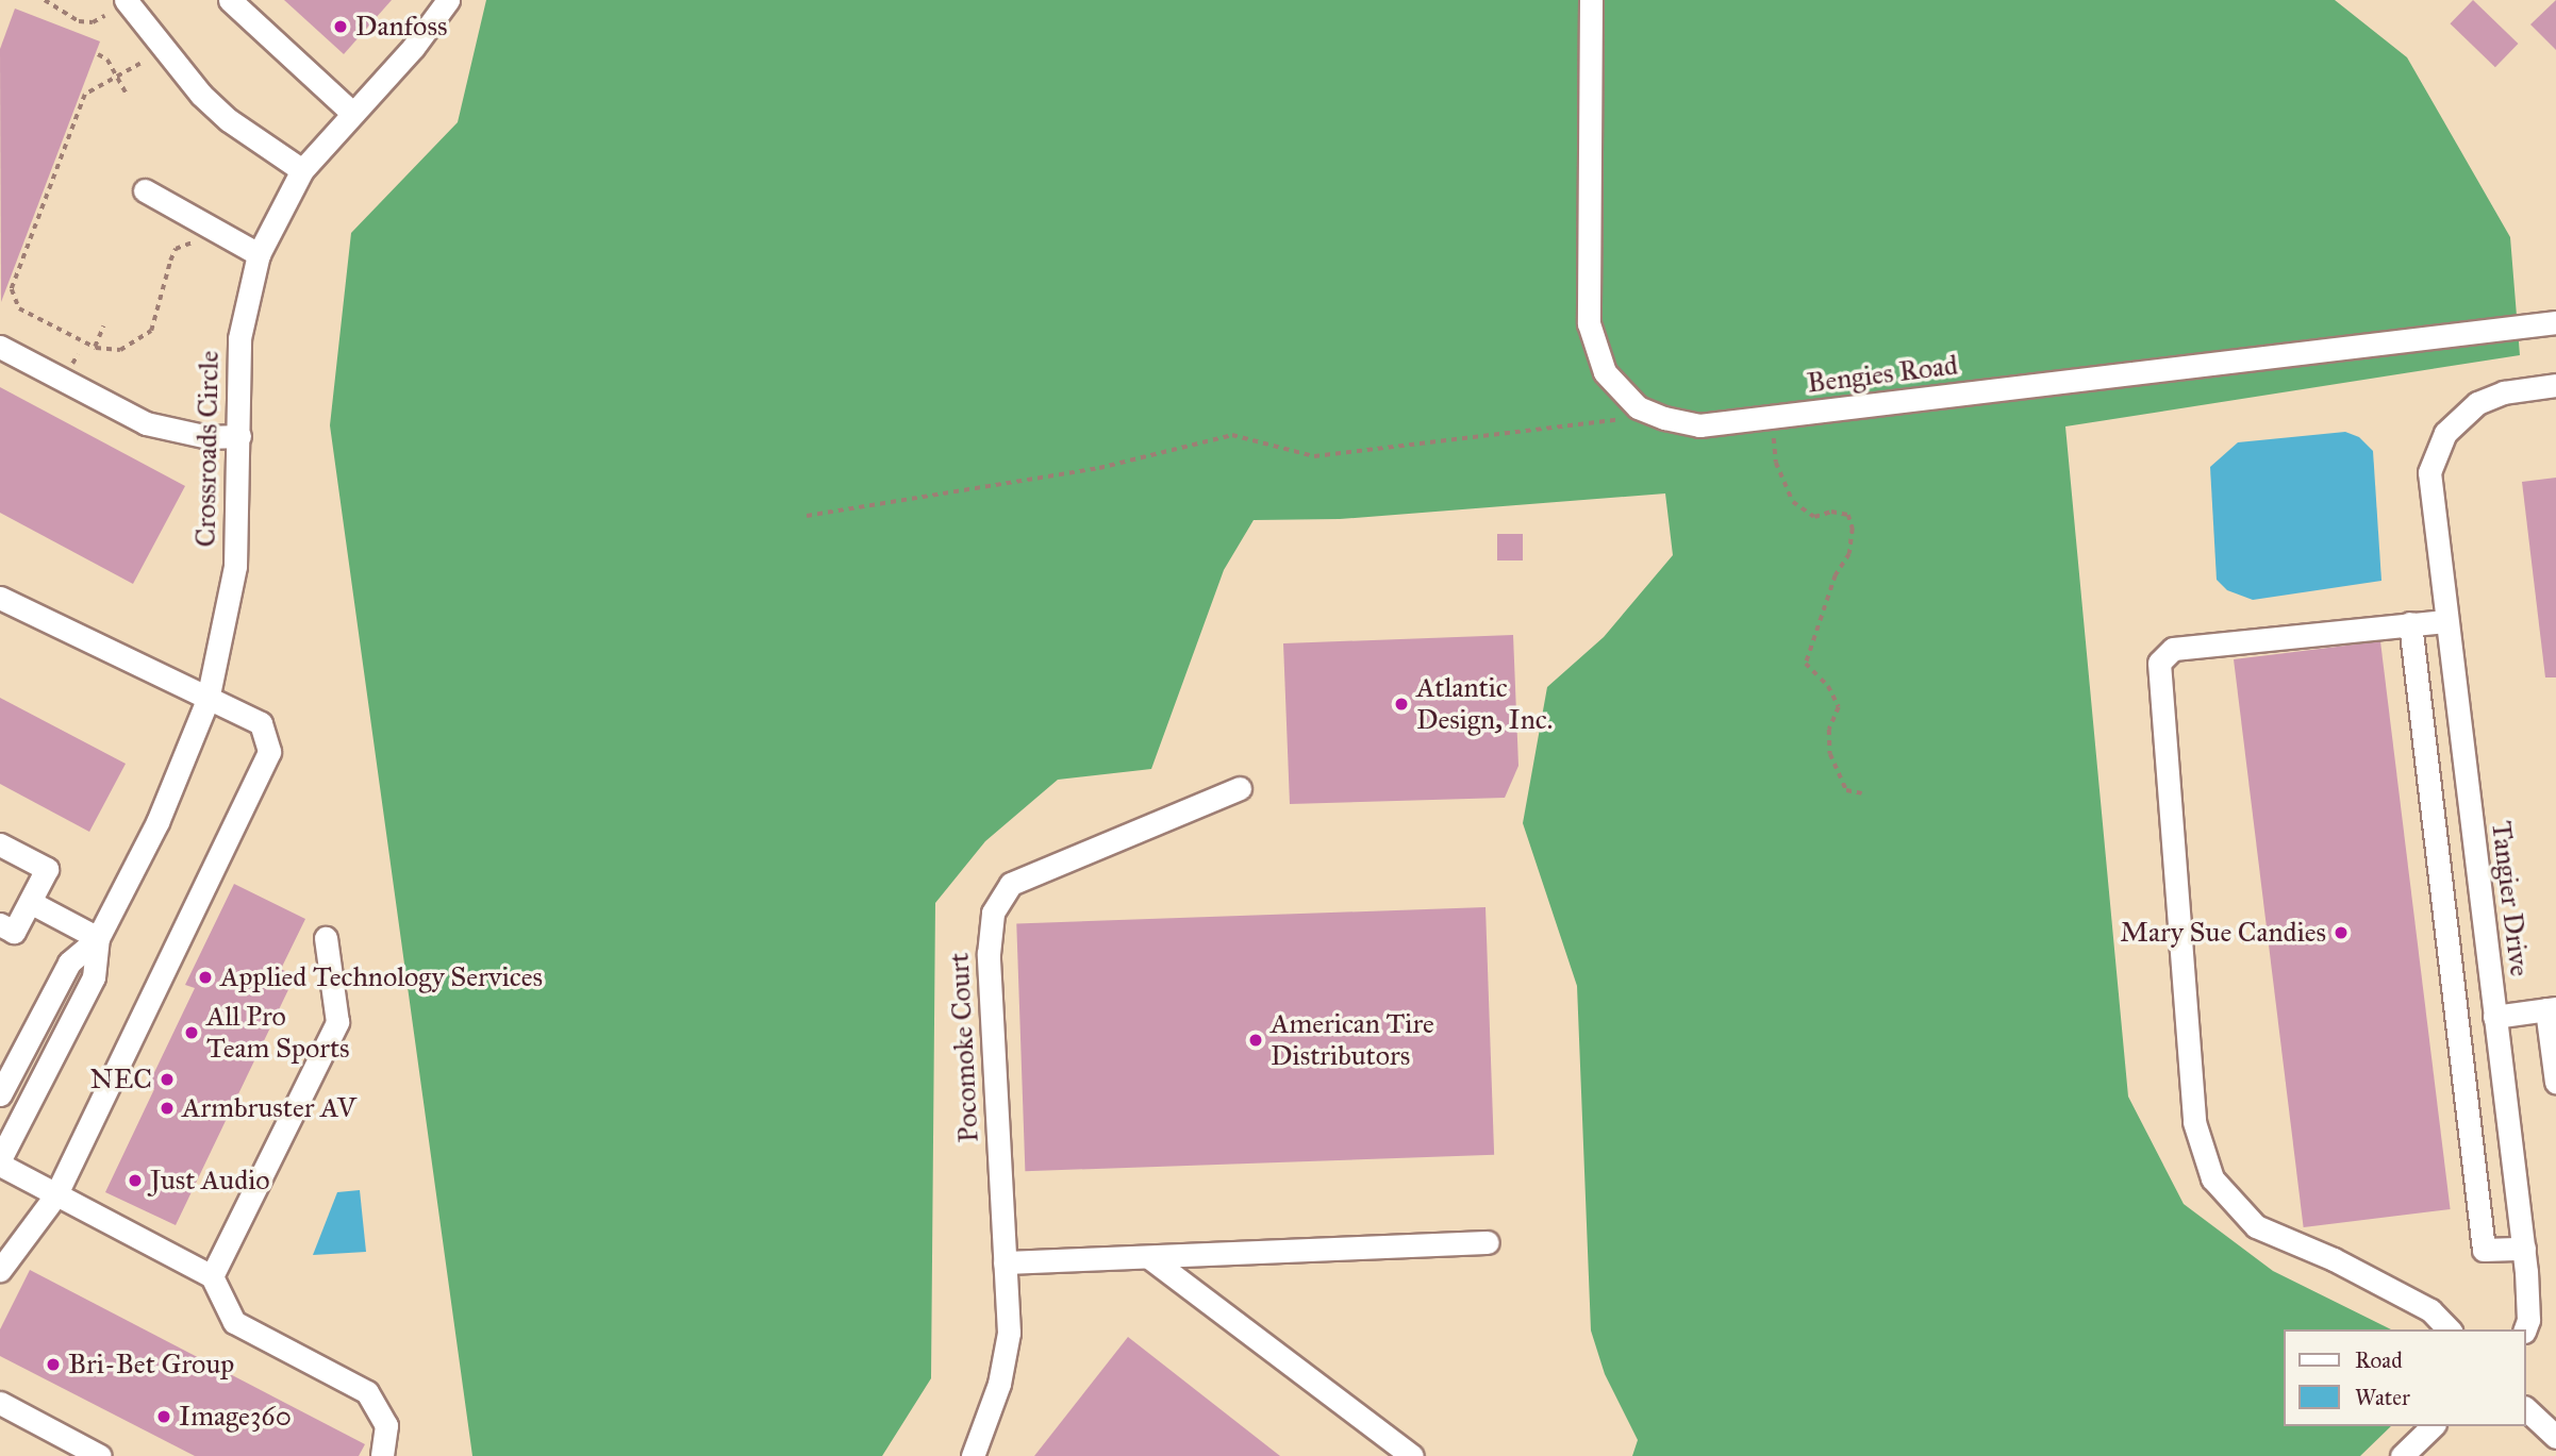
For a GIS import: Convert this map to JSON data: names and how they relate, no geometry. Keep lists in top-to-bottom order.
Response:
{
  "streets": {
    "street": [
      "Bengies Road",
      "Crossroads Circle",
      "Tangier Drive",
      "Pocomoke Court"
    ]
  },
  "places": [
    "Danfoss",
    "Atlantic Design, Inc.",
    "Mary Sue Candies",
    "Applied Technology Services",
    "All Pro Team Sports",
    "American Tire Distributors",
    "NEC",
    "Armbruster AV",
    "Just Audio",
    "Bri-Bet Group",
    "Image360"
  ],
  "legend": ["Road", "Water"]
}
